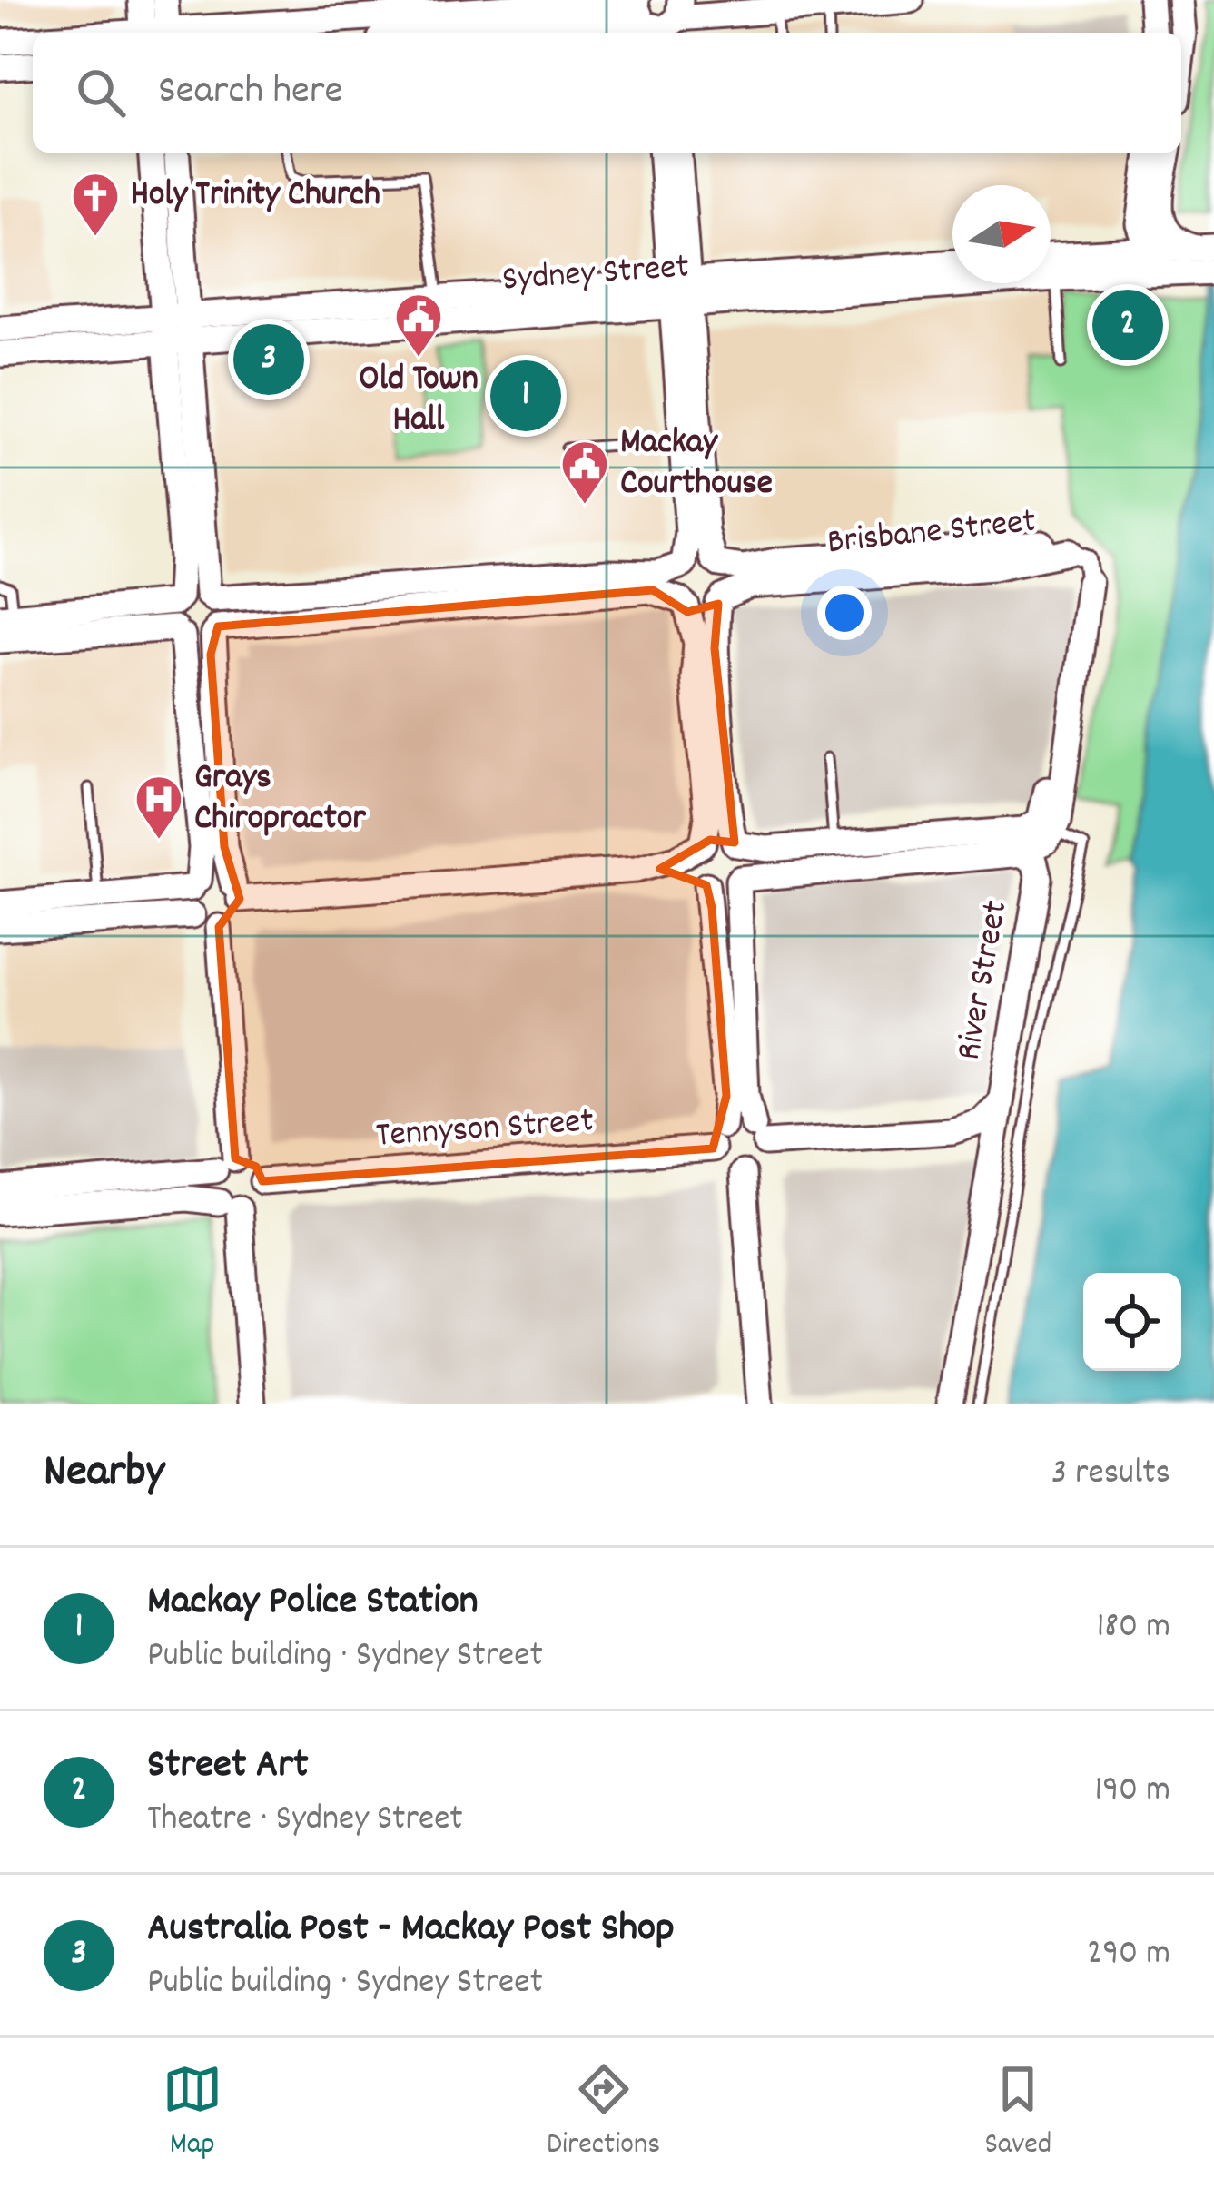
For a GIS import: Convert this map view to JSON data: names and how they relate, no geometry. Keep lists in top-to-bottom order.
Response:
{
  "streets": {
    "street": [
      "Sydney Street",
      "Brisbane Street",
      "River Street",
      "Tennyson Street"
    ]
  },
  "places": {
    "church": ["Holy Trinity Church"],
    "public building": ["Old Town Hall", "Mackay Courthouse"],
    "hospital": ["Grays Chiropractor"]
  },
  "north": "right",
  "page": {
    "search": "Search here",
    "pins": ["2", "3", "1"],
    "heading": ["Nearby", "3 results"],
    "list": [
      {
        "mark": "1",
        "name": "Mackay Police Station",
        "note": "Public building · Sydney Street",
        "value": "180 m"
      },
      {
        "mark": "2",
        "name": "Street Art",
        "note": "Theatre · Sydney Street",
        "value": "190 m"
      },
      {
        "mark": "3",
        "name": "Australia Post - Mackay Post Shop",
        "note": "Public building · Sydney Street",
        "value": "290 m"
      }
    ],
    "nav": ["Map", "Directions", "Saved"]
  }
}
